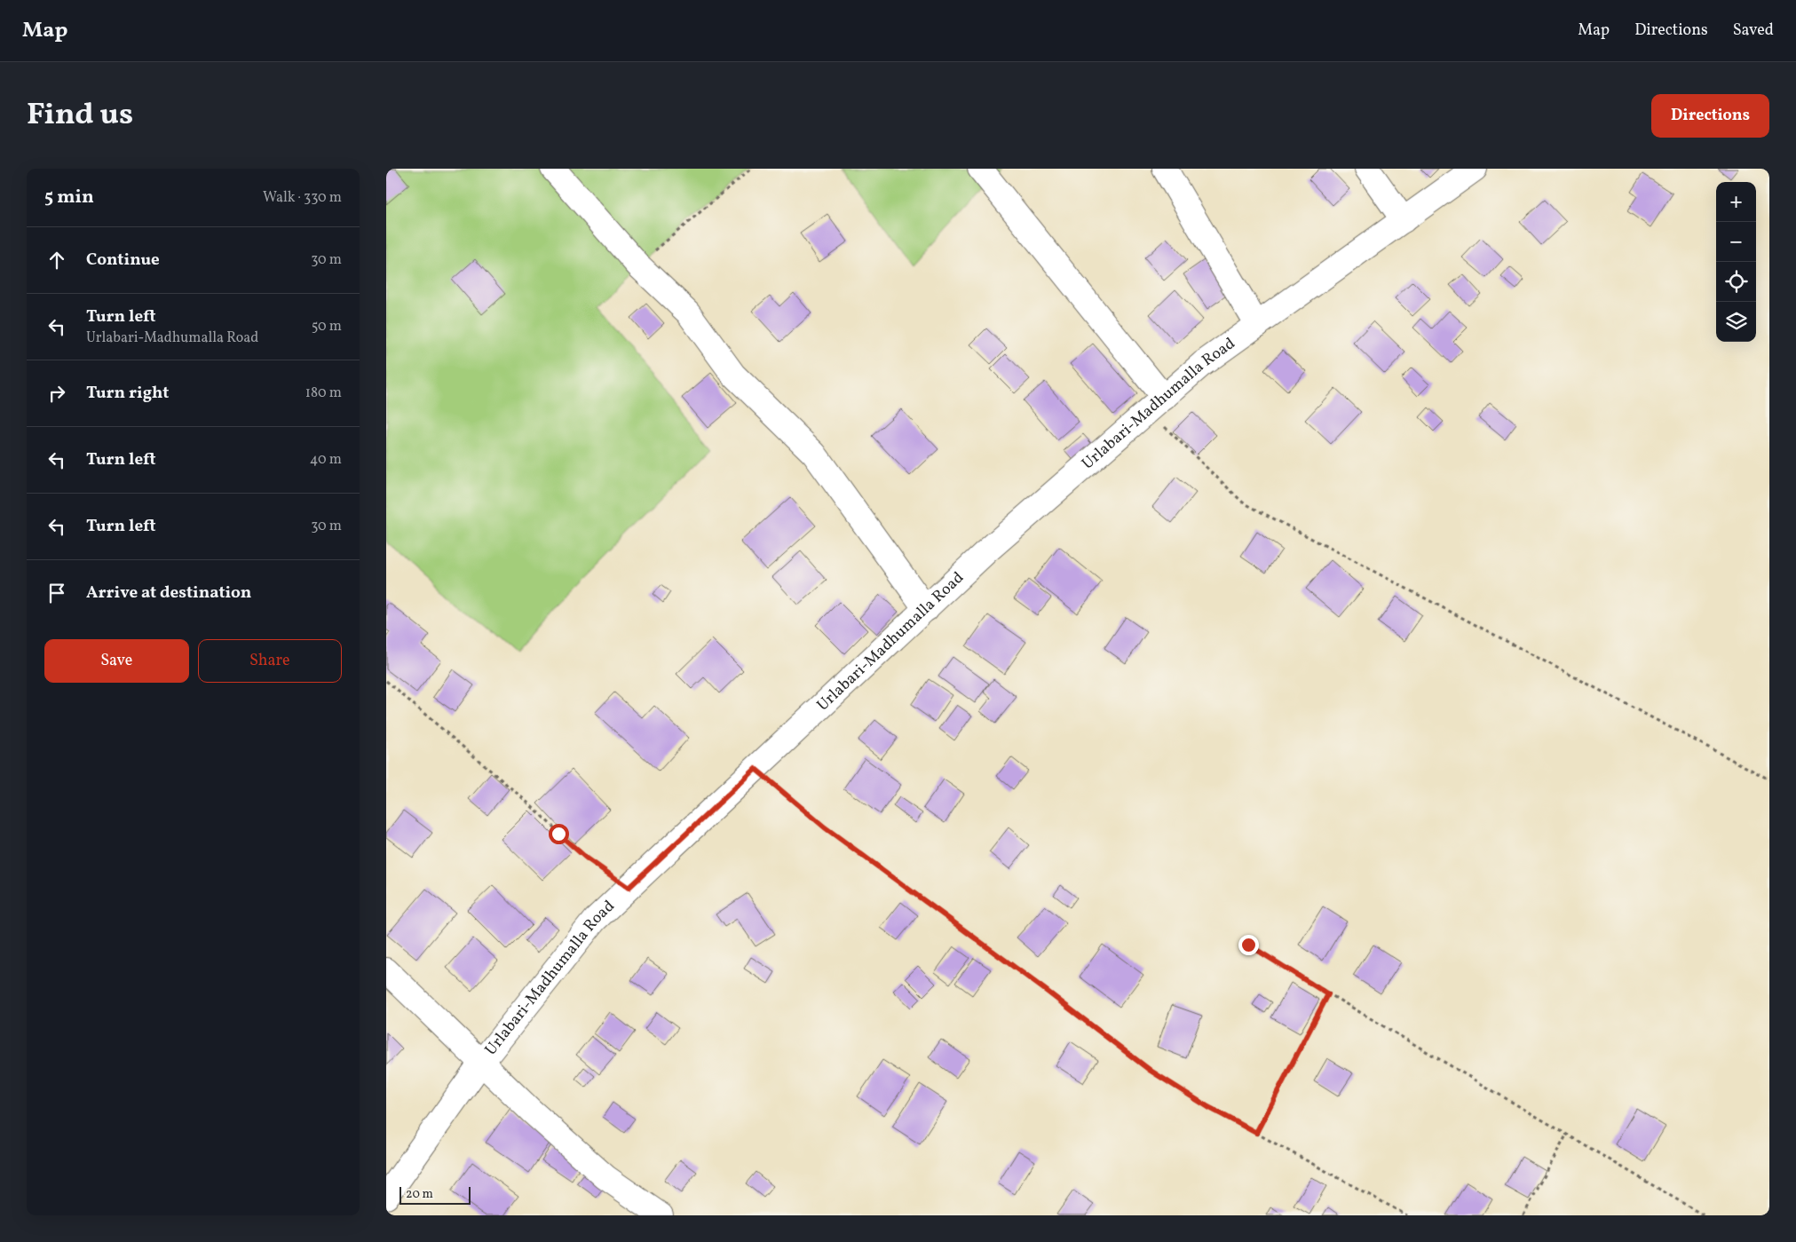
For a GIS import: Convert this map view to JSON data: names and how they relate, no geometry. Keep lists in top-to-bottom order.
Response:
{
  "streets": {
    "main road": ["Urlabari-Madhumalla Road"]
  },
  "scale_bar": "20 m",
  "page": {
    "header": "Map",
    "nav": ["Map", "Directions", "Saved"],
    "title": "Find us",
    "buttons": [
      "Directions",
      ["Save", "Share"]
    ],
    "heading": ["5 min", "Walk · 330 m"],
    "map_buttons": ["+", "−"],
    "list": [
      ["Continue", "30 m"],
      ["Turn left", "Urlabari-Madhumalla Road", "50 m"],
      ["Turn right", "180 m"],
      ["Turn left", "40 m"],
      ["Turn left", "30 m"],
      "Arrive at destination"
    ],
    "scale": "20 m"
  }
}
